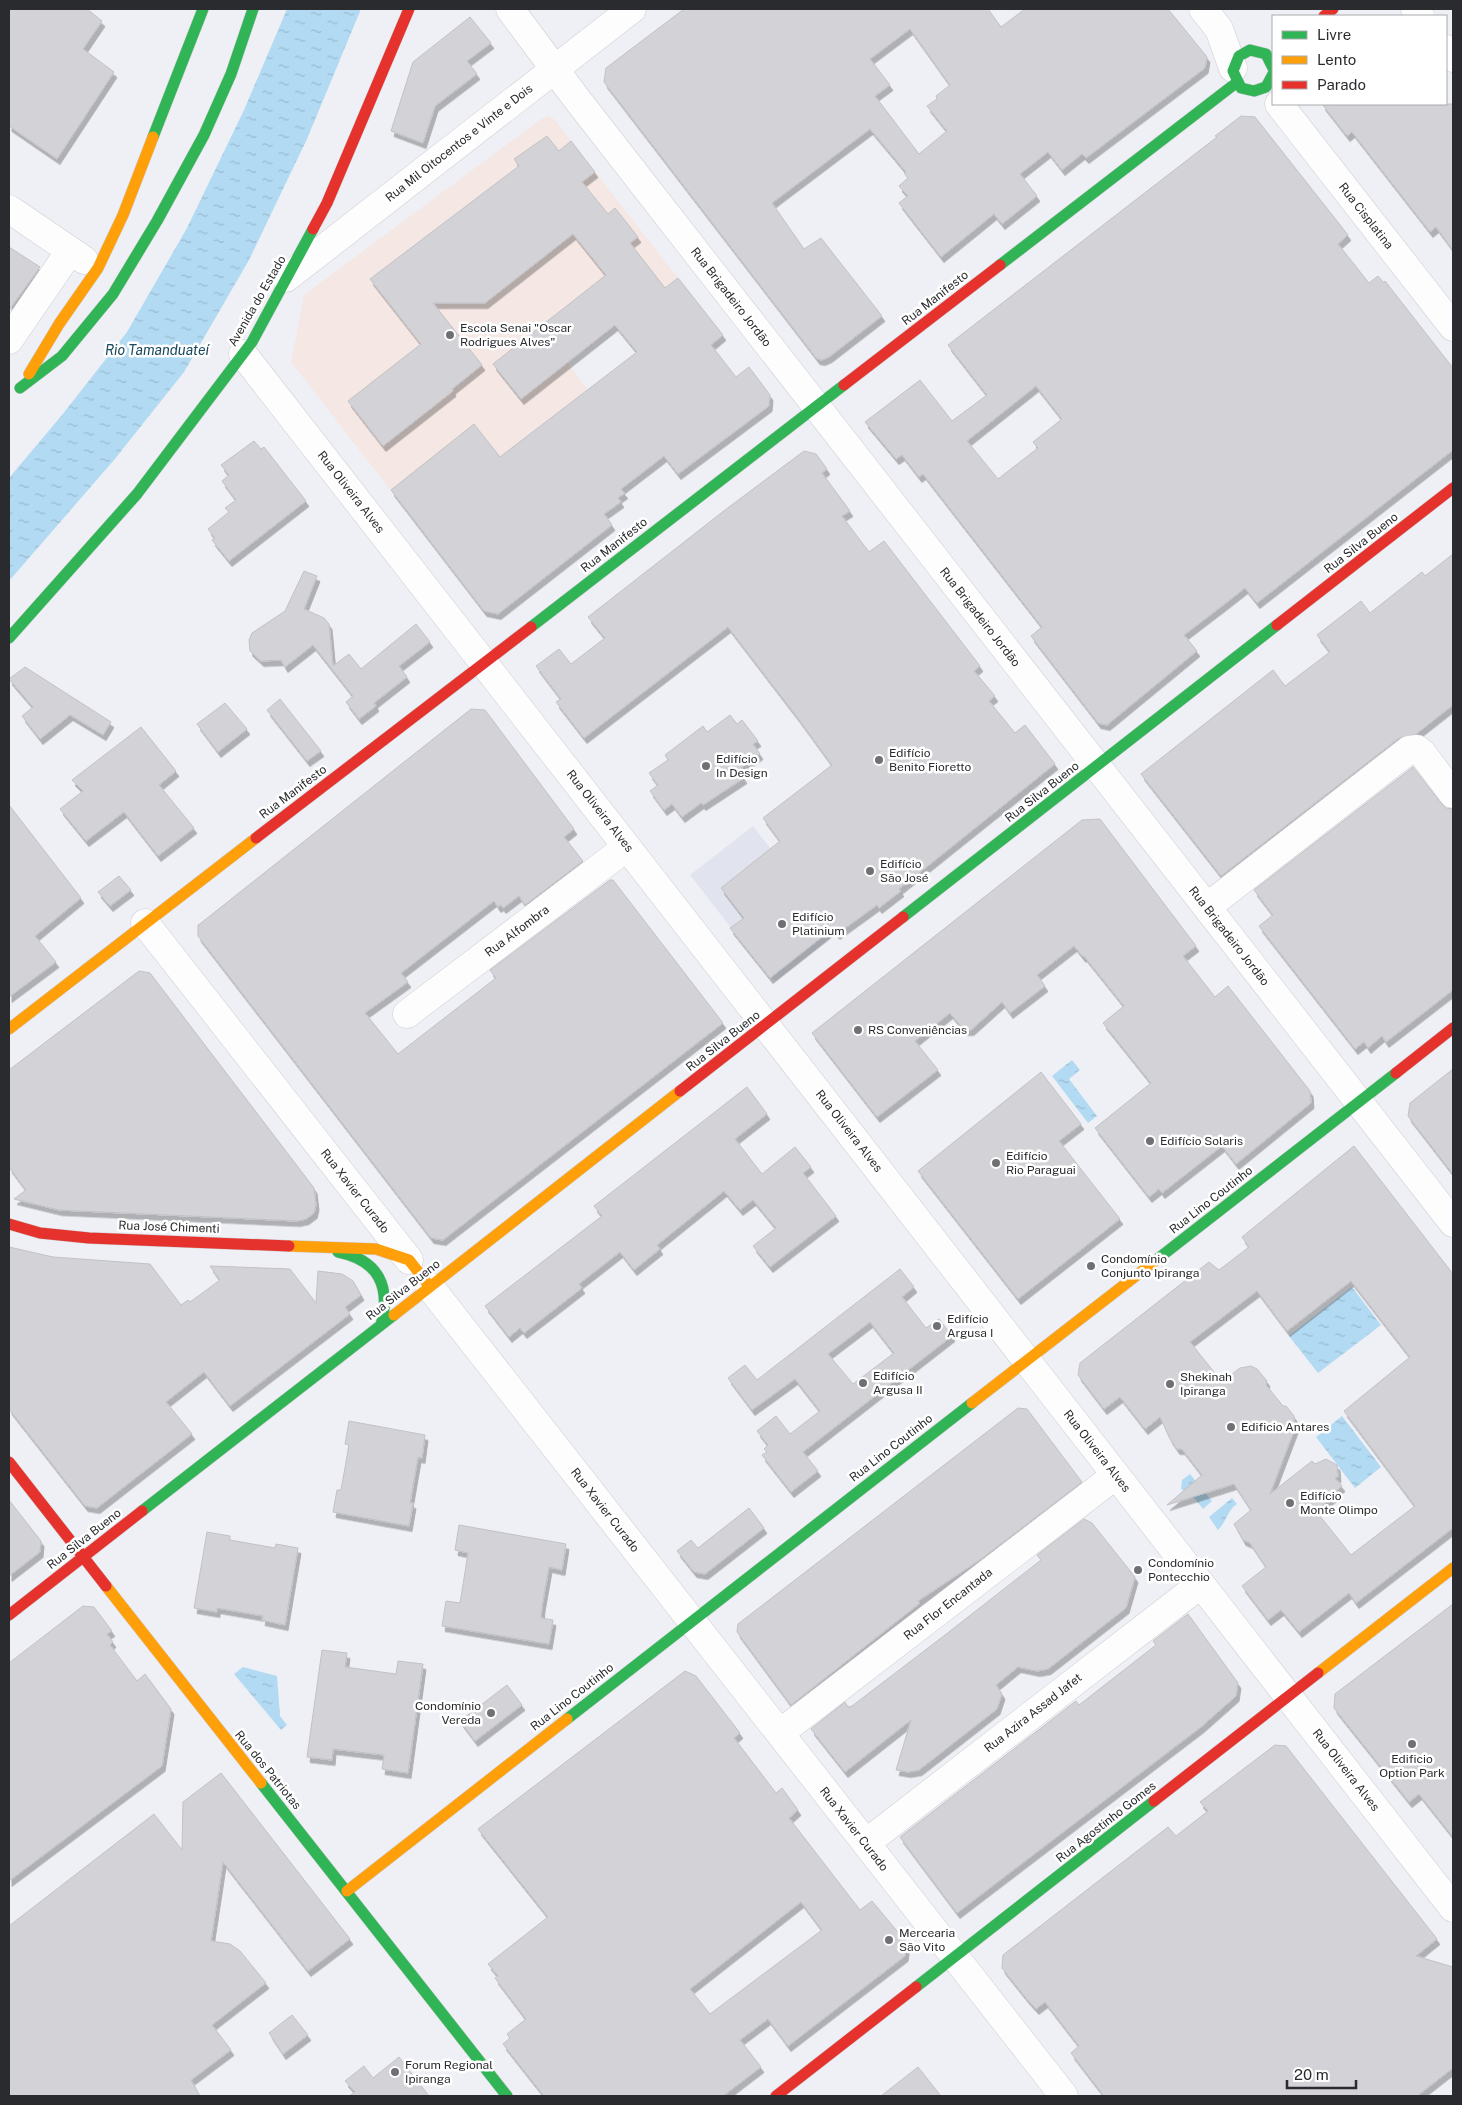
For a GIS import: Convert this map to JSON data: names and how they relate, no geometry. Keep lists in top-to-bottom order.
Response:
{
  "streets": {
    "main road": [
      "Rua Manifesto",
      "Avenida do Estado",
      "Rua Silva Bueno",
      "Rua Xavier Curado",
      "Rua Lino Coutinho",
      "Rua José Chimenti",
      "Rua dos Patriotas",
      "Rua Agostinho Gomes"
    ],
    "street": [
      "Rua Mil Oitocentos e Vinte e Dois",
      "Rua Cisplatina",
      "Rua Brigadeiro Jordão",
      "Rua Oliveira Alves",
      "Rua Alfombra",
      "Rua Flor Encantada",
      "Rua Azira Assad Jafet"
    ]
  },
  "crossings": [
    ["Rua Mil Oitocentos e Vinte e Dois", "Rua Brigadeiro Jordão"],
    ["Rua Mil Oitocentos e Vinte e Dois", "Avenida do Estado"],
    ["Rua Cisplatina", "Rua Manifesto"],
    ["Rua Brigadeiro Jordão", "Rua Manifesto"],
    ["Rua Brigadeiro Jordão", "Rua Silva Bueno"],
    ["Rua Brigadeiro Jordão", "Rua Lino Coutinho"],
    ["Rua Manifesto", "Rua Oliveira Alves"],
    ["Rua Manifesto", "Rua Xavier Curado"],
    ["Avenida do Estado", "Rua Oliveira Alves"],
    ["Rua Oliveira Alves", "Rua Silva Bueno"],
    ["Rua Oliveira Alves", "Rua Alfombra"],
    ["Rua Oliveira Alves", "Rua Lino Coutinho"],
    ["Rua Oliveira Alves", "Rua Flor Encantada"],
    ["Rua Oliveira Alves", "Rua Azira Assad Jafet"],
    ["Rua Oliveira Alves", "Rua Agostinho Gomes"],
    ["Rua Silva Bueno", "Rua Xavier Curado"],
    ["Rua Silva Bueno", "Rua José Chimenti"],
    ["Rua Silva Bueno", "Rua dos Patriotas"],
    ["Rua Xavier Curado", "Rua Lino Coutinho"],
    ["Rua Xavier Curado", "Rua José Chimenti"],
    ["Rua Xavier Curado", "Rua Flor Encantada"],
    ["Rua Xavier Curado", "Rua Azira Assad Jafet"],
    ["Rua Xavier Curado", "Rua Agostinho Gomes"],
    ["Rua Lino Coutinho", "Rua dos Patriotas"]
  ],
  "water": ["Rio Tamanduateí"],
  "places": [
    "Escola Senai \"Oscar Rodrigues Alves\"",
    "Edifício Benito Fioretto",
    "Edifício In Design",
    "Edifício São José",
    "Edifício Platinium",
    "RS Conveniências",
    "Edifício Solaris",
    "Edifício Rio Paraguai",
    "Condomínio Conjunto Ipiranga",
    "Edifício Argusa I",
    "Edifício Argusa II",
    "Shekinah Ipiranga",
    "Edificio Antares",
    "Edifício Monte Olimpo",
    "Condomínio Pontecchio",
    "Condomínio Vereda",
    "Edificio Option Park",
    "Mercearia São Vito",
    "Forum Regional Ipiranga"
  ],
  "legend": ["Livre", "Lento", "Parado"],
  "scale_bar": "20 m"
}
